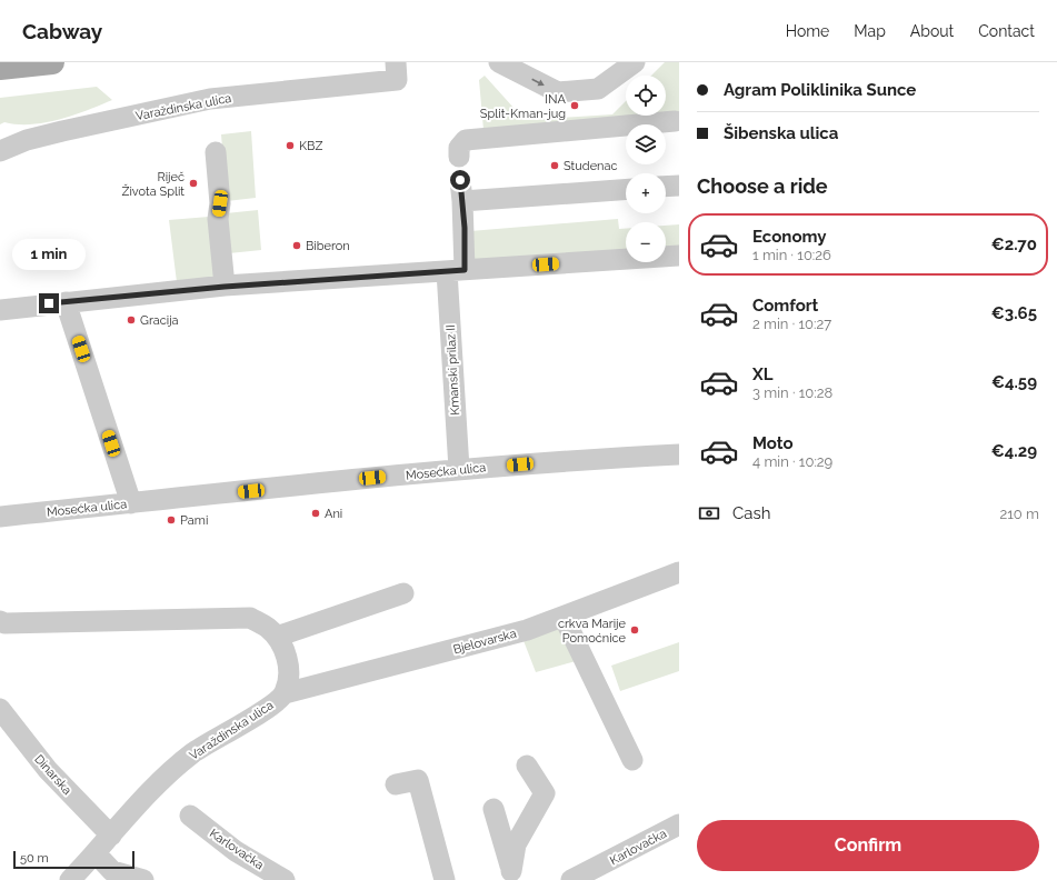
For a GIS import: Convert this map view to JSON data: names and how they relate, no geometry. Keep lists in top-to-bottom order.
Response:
{
  "streets": {
    "street": [
      "Varaždinska ulica",
      "Kmanski prilaz II",
      "Mosećka ulica",
      "Bjelovarska",
      "Dinarska",
      "Karlovačka"
    ]
  },
  "crossings": [
    ["Varaždinska ulica", "Bjelovarska"],
    ["Varaždinska ulica", "Dinarska"],
    ["Kmanski prilaz II", "Mosećka ulica"]
  ],
  "places": [
    "INA Split-Kman-jug",
    "KBZ",
    "Studenac",
    "Riječ Života Split",
    "Biberon",
    "Gracija",
    "Ani",
    "Pami",
    "crkva Marije Pomoćnice"
  ],
  "scale_bar": "50 m",
  "page": {
    "header": "Cabway",
    "nav": [
      "Home",
      "Map",
      "About",
      "Contact"
    ],
    "banner": ["Agram Poliklinika Sunce", "Šibenska ulica"],
    "map_buttons": ["+", "−"],
    "heading": "Choose a ride",
    "list": [
      {
        "name": "Economy",
        "note": "1 min · 10:26",
        "value": "€2.70"
      },
      {
        "name": "Comfort",
        "note": "2 min · 10:27",
        "value": "€3.65"
      },
      {
        "name": "XL",
        "note": "3 min · 10:28",
        "value": "€4.59"
      },
      {
        "name": "Moto",
        "note": "4 min · 10:29",
        "value": "€4.29"
      }
    ],
    "bubble": "1 min",
    "pay": ["Cash", "210 m"],
    "buttons": "Confirm",
    "scale": "50 m"
  }
}
